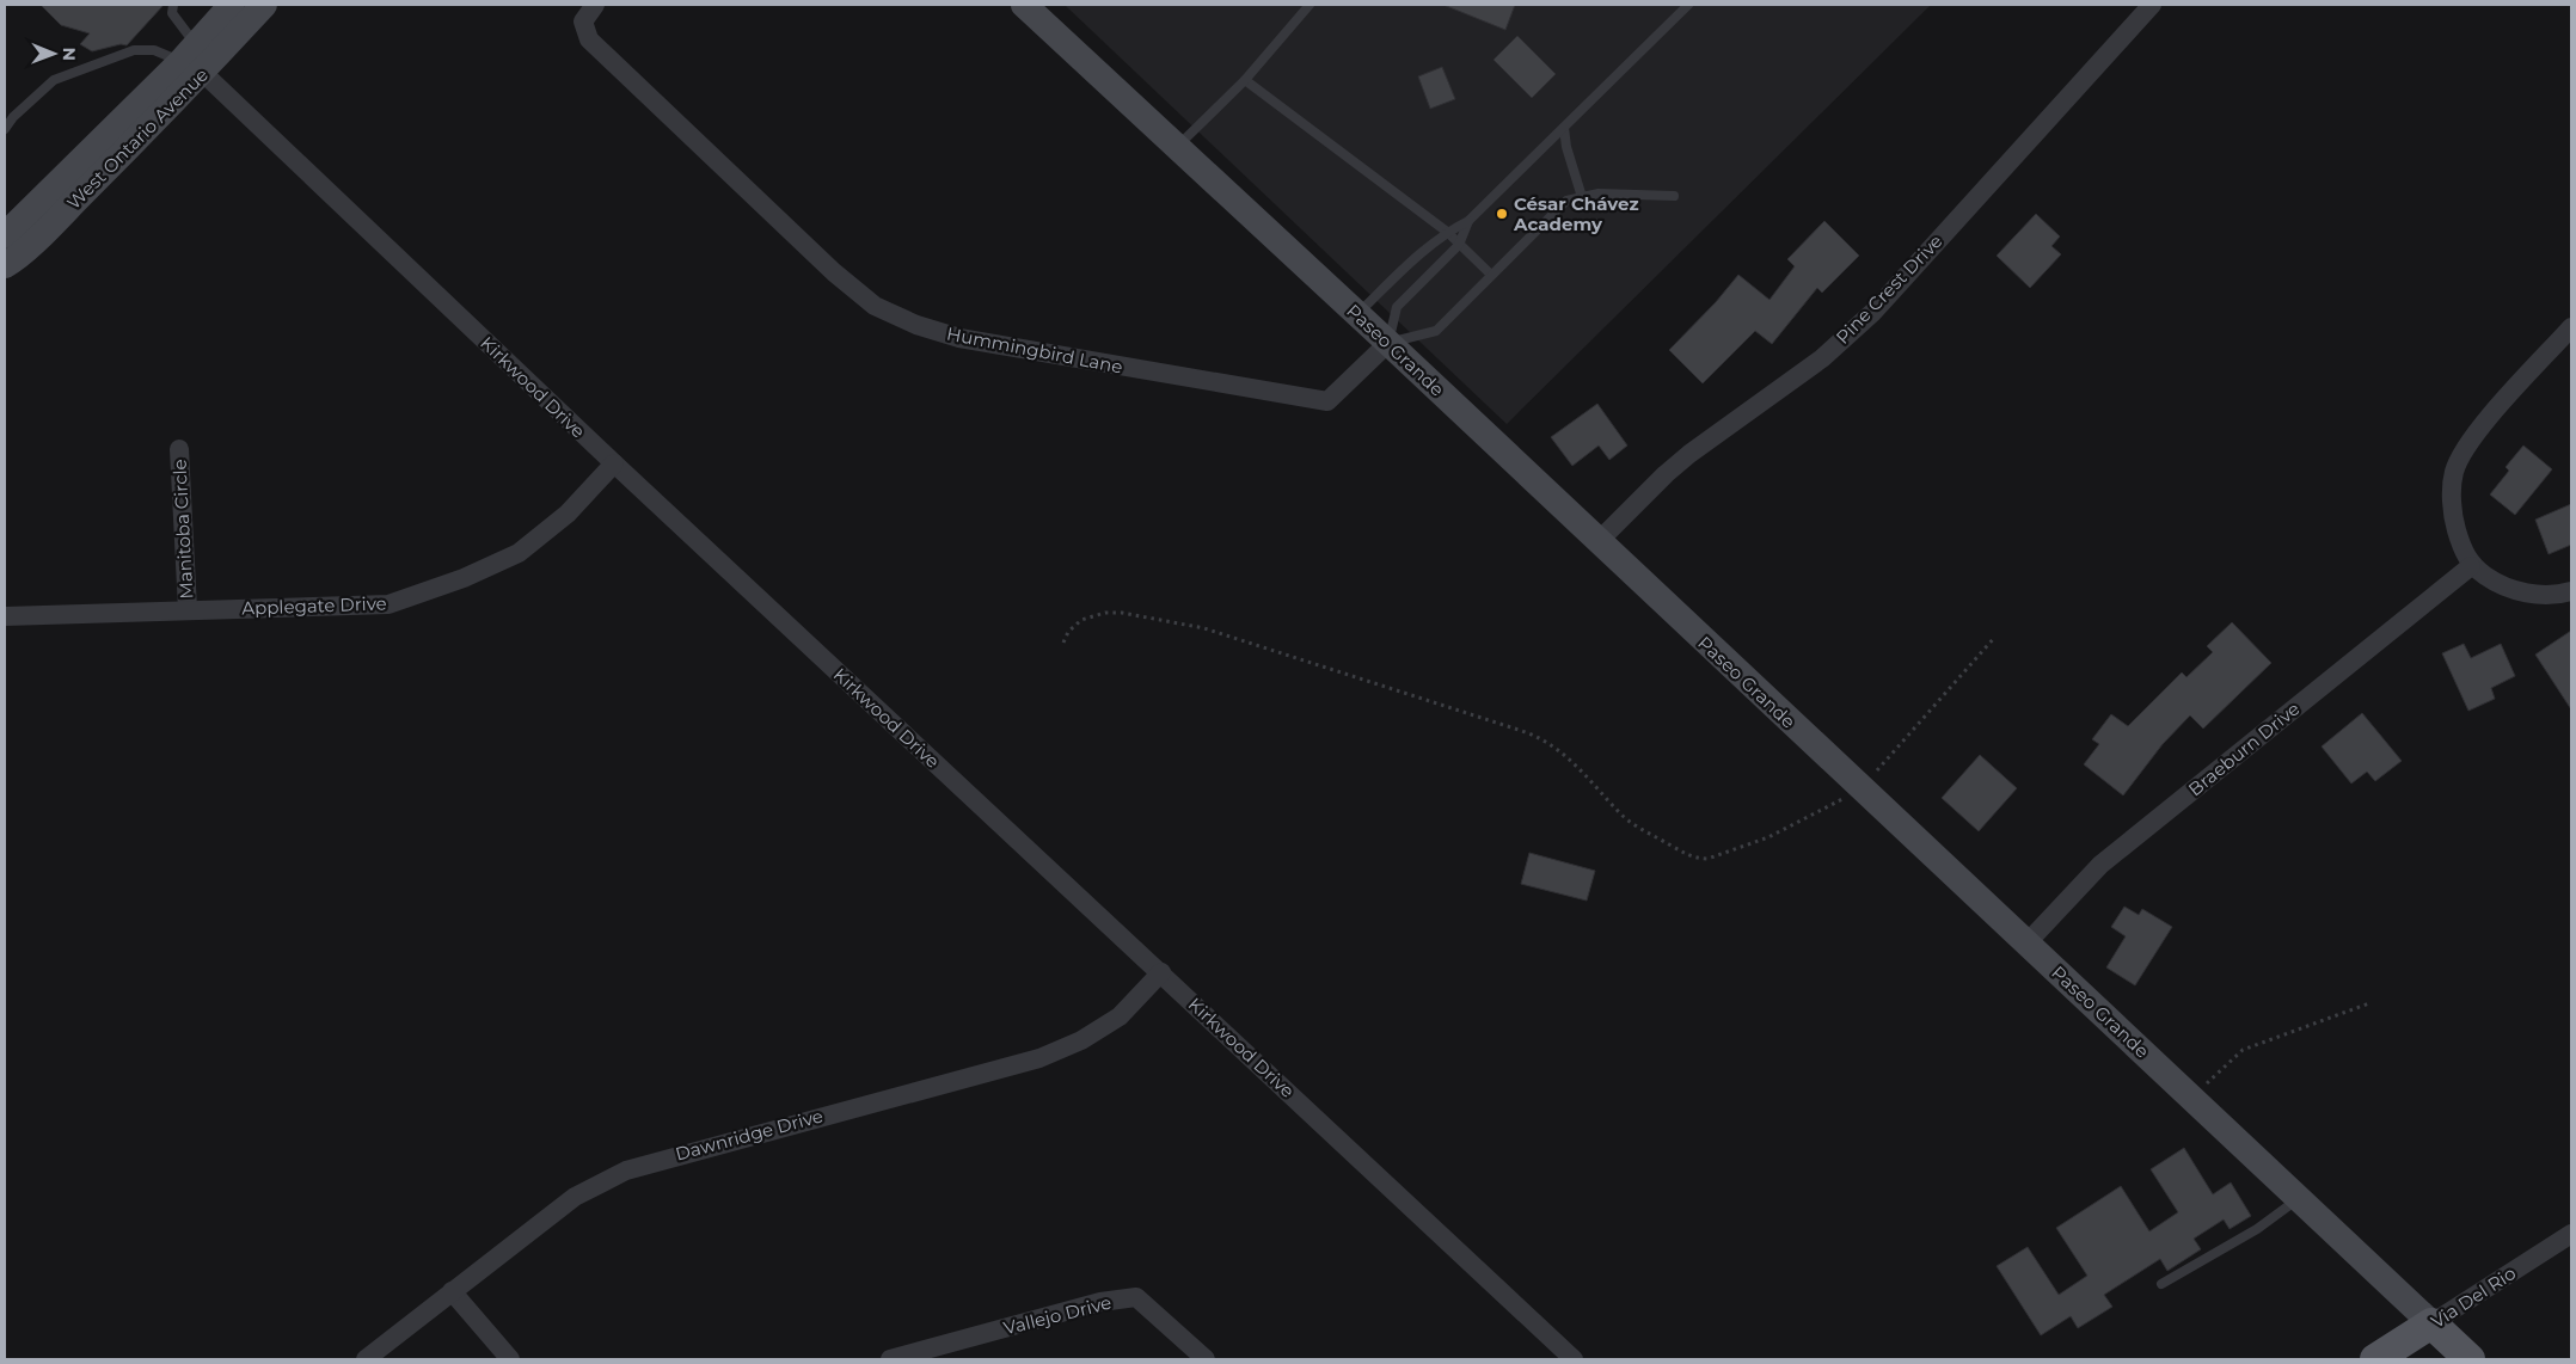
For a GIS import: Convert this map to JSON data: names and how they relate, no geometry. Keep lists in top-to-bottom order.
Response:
{
  "streets": {
    "main road": ["West Ontario Avenue", "Paseo Grande", "Via Del Rio"],
    "street": [
      "Pine Crest Drive",
      "Hummingbird Lane",
      "Kirkwood Drive",
      "Manitoba Circle",
      "Applegate Drive",
      "Braeburn Drive",
      "Dawnridge Drive",
      "Vallejo Drive"
    ]
  },
  "crossings": [
    ["West Ontario Avenue", "Kirkwood Drive"],
    ["Pine Crest Drive", "Paseo Grande"],
    ["Hummingbird Lane", "Paseo Grande"],
    ["Paseo Grande", "Braeburn Drive"],
    ["Paseo Grande", "Via Del Rio"],
    ["Kirkwood Drive", "Applegate Drive"],
    ["Kirkwood Drive", "Dawnridge Drive"],
    ["Manitoba Circle", "Applegate Drive"]
  ],
  "places": ["César Chávez Academy"],
  "north": "right"
}
